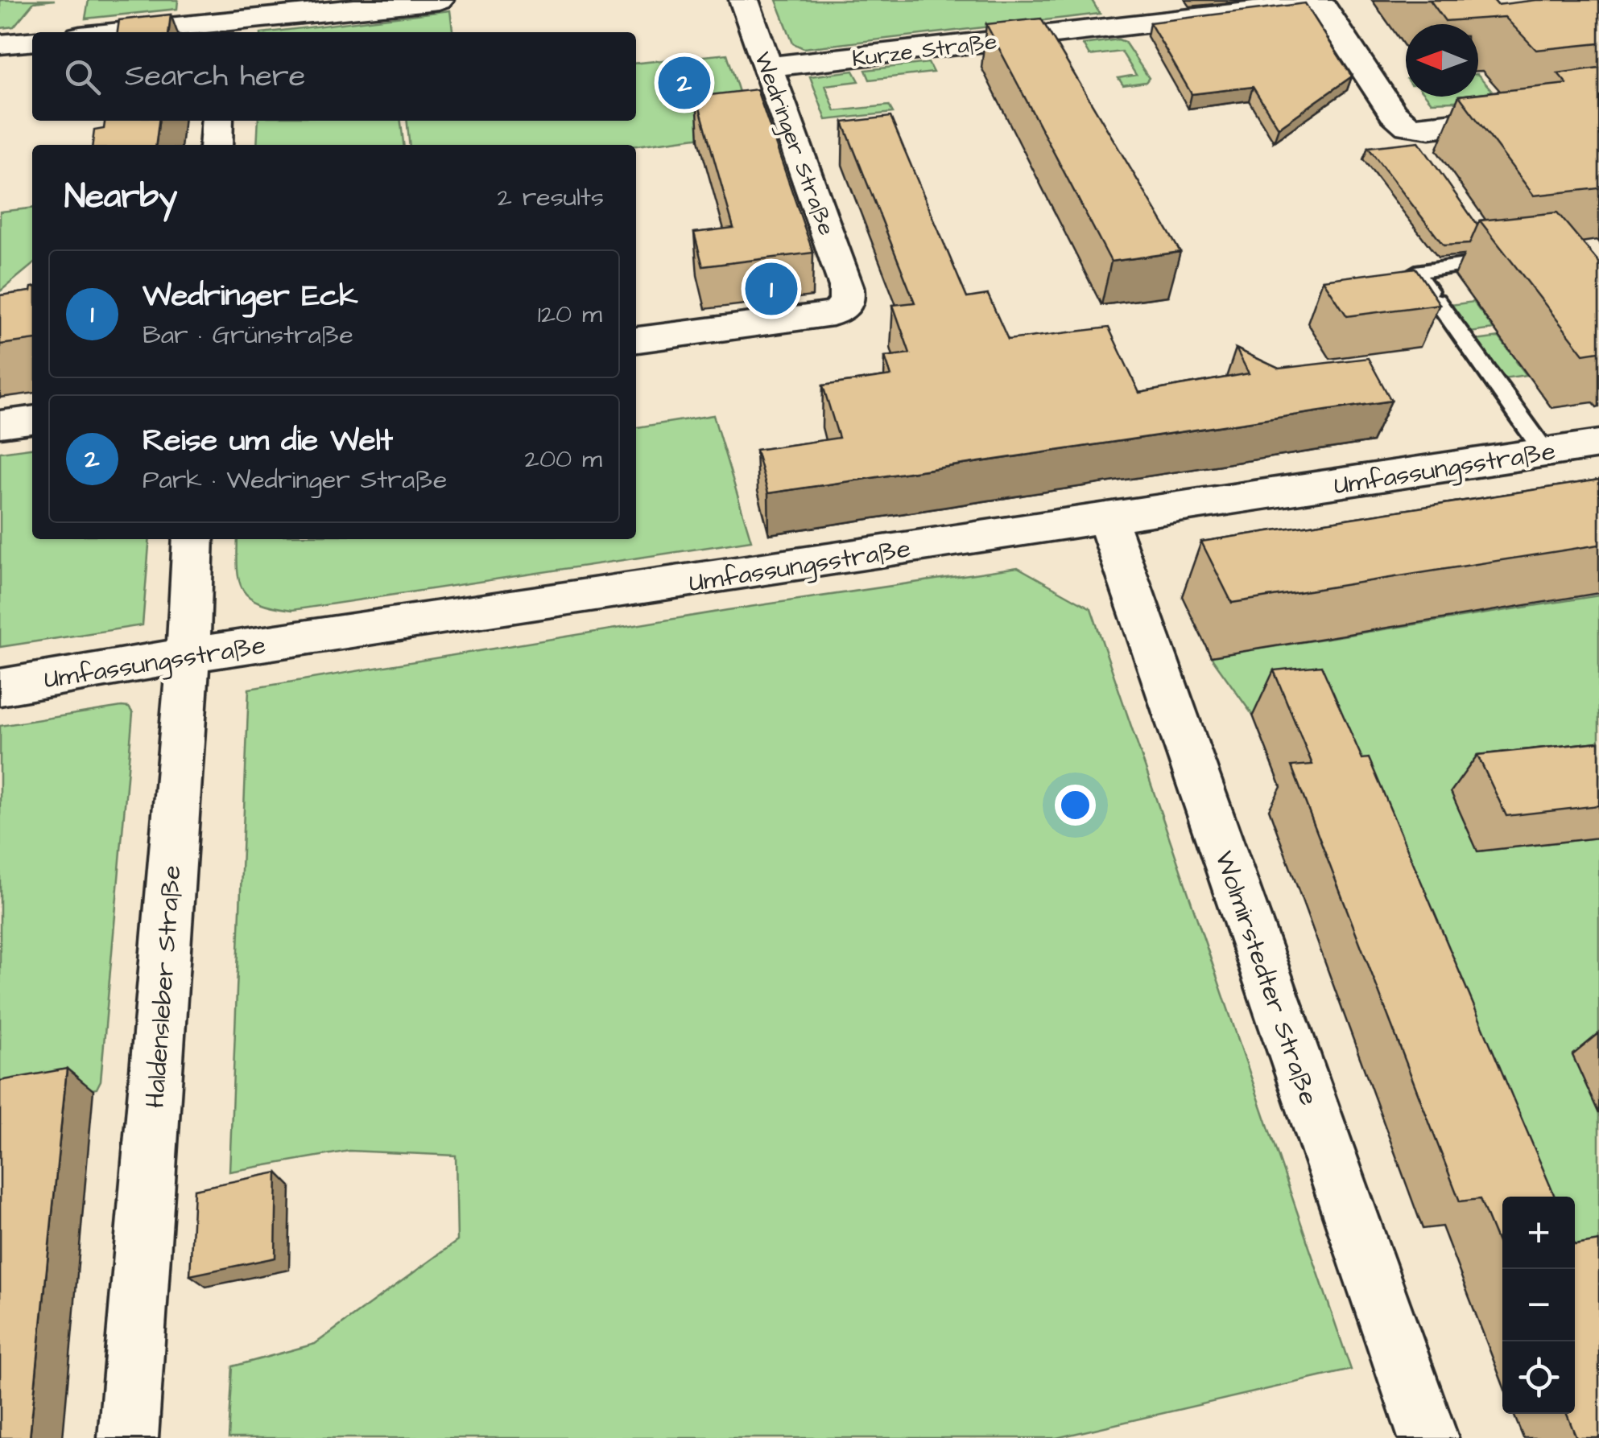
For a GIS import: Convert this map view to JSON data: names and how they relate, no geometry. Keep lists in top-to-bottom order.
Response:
{
  "streets": {
    "street": [
      "Kurze Straße",
      "Wedringer Straße",
      "Umfassungsstraße",
      "Wolmirstedter Straße",
      "Haldensleber Straße"
    ]
  },
  "crossings": [
    ["Kurze Straße", "Wedringer Straße"],
    ["Umfassungsstraße", "Wolmirstedter Straße"],
    ["Umfassungsstraße", "Haldensleber Straße"]
  ],
  "north": "left",
  "page": {
    "search": "Search here",
    "pins": ["2", "1"],
    "heading": ["Nearby", "2 results"],
    "list": [
      {
        "mark": "1",
        "name": "Wedringer Eck",
        "note": "Bar · Grünstraße",
        "value": "120 m"
      },
      {
        "mark": "2",
        "name": "Reise um die Welt",
        "note": "Park · Wedringer Straße",
        "value": "200 m"
      }
    ],
    "map_buttons": ["+", "−"]
  }
}
